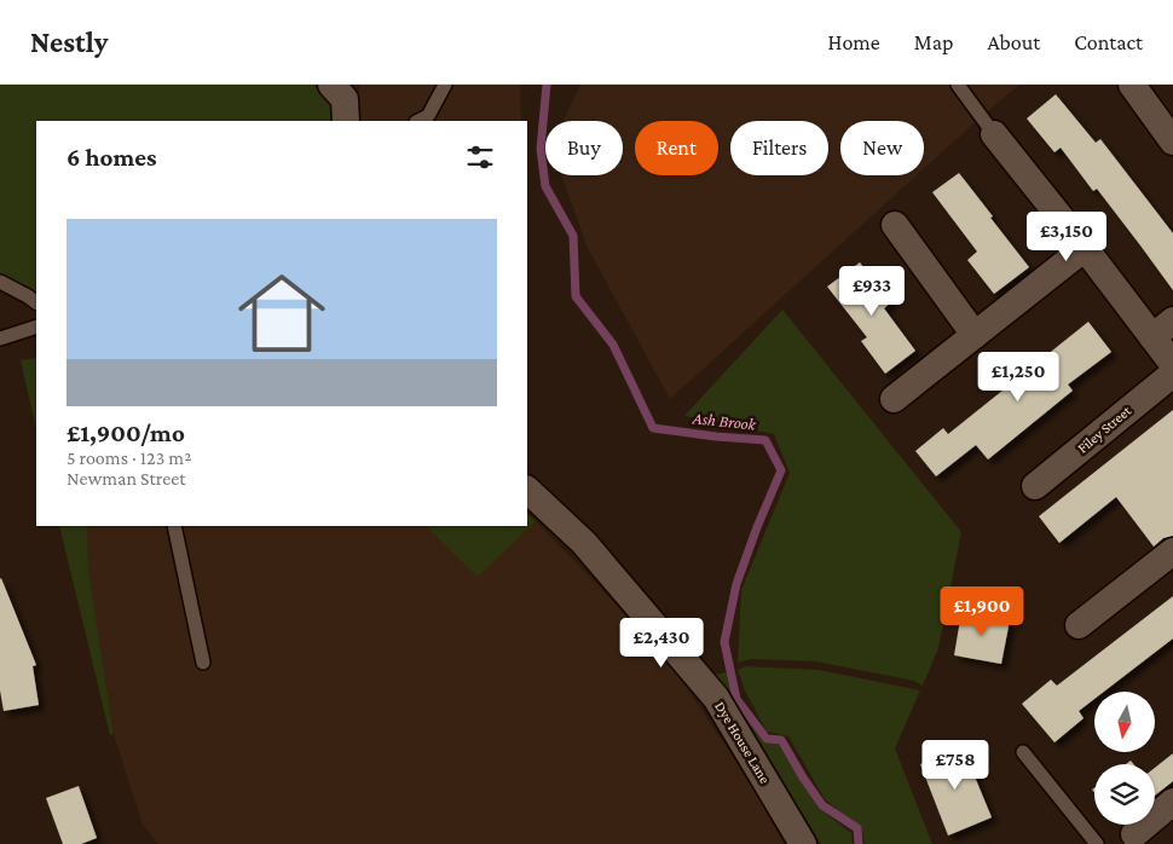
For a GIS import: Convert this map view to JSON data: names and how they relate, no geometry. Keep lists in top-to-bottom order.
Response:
{
  "streets": {
    "street": ["Filey Street", "Dye House Lane"]
  },
  "water": ["Ash Brook"],
  "north": "bottom",
  "page": {
    "header": "Nestly",
    "nav": [
      "Home",
      "Map",
      "About",
      "Contact"
    ],
    "chip": [
      "Buy",
      "Rent",
      "Filters",
      "New"
    ],
    "heading": "6 homes",
    "list": [
      {
        "name": "£1,900/mo",
        "note": "5 rooms · 123 m² · Newman Street"
      }
    ],
    "price": [
      "£3,150",
      "£933",
      "£1,250",
      "£1,900",
      "£2,430",
      "£758"
    ]
  }
}
